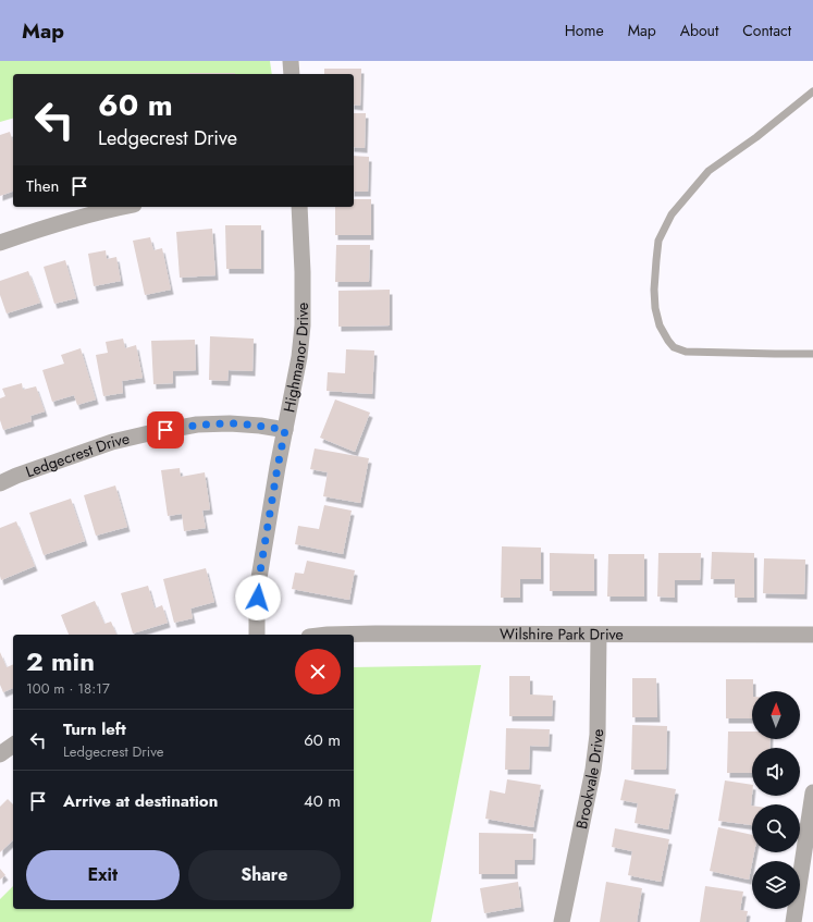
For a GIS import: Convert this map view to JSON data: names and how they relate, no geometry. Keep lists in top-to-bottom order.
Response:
{
  "streets": {
    "street": [
      "Highmanor Drive",
      "Ledgecrest Drive",
      "Wilshire Park Drive",
      "Brookvale Drive"
    ]
  },
  "crossings": [
    ["Highmanor Drive", "Ledgecrest Drive"],
    ["Wilshire Park Drive", "Brookvale Drive"]
  ],
  "north": "top",
  "page": {
    "header": "Map",
    "nav": [
      "Home",
      "Map",
      "About",
      "Contact"
    ],
    "turn": ["60 m", "Ledgecrest Drive"],
    "then": "Then",
    "heading": ["2 min", "100 m · 18:17"],
    "list": [
      {
        "name": "Turn left",
        "note": "Ledgecrest Drive",
        "value": "60 m"
      },
      {
        "name": "Arrive at destination",
        "value": "40 m"
      }
    ],
    "buttons": ["Exit", "Share"]
  }
}
